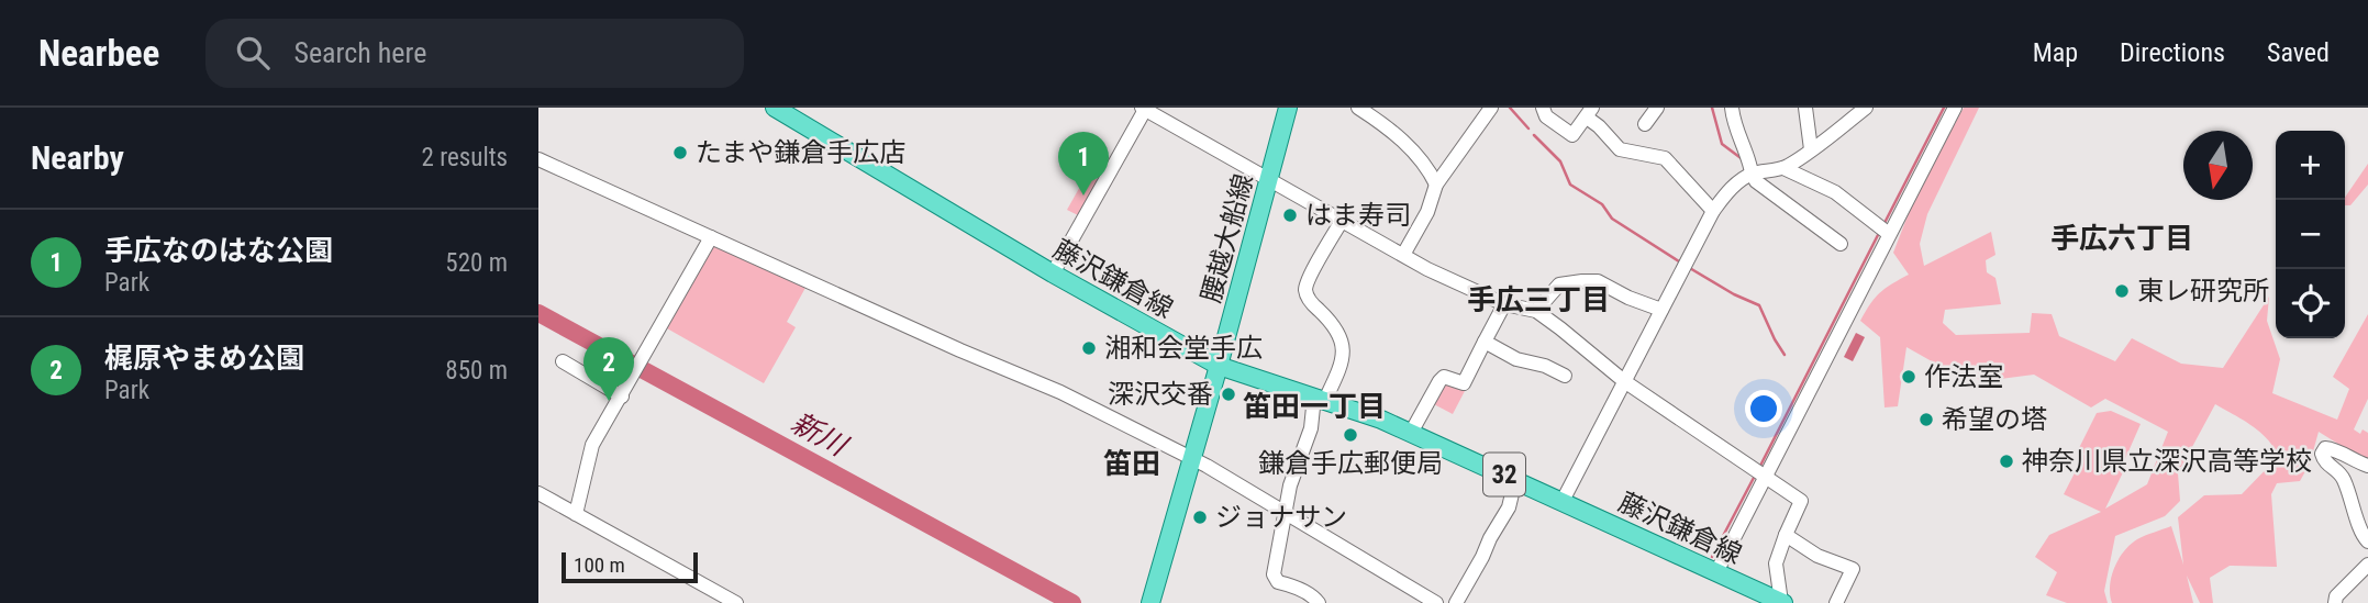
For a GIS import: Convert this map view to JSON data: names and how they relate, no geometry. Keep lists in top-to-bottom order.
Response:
{
  "streets": {
    "main road": ["腰越大船線", "藤沢鎌倉線", "32"]
  },
  "crossings": [
    ["腰越大船線", "藤沢鎌倉線"]
  ],
  "districts": [
    "手広六丁目",
    "手広三丁目",
    "笛田一丁目",
    "笛田"
  ],
  "water": ["新川"],
  "places": [
    "たまや鎌倉手広店",
    "はま寿司",
    "東レ研究所",
    "湘和会堂手広",
    "作法室",
    "深沢交番",
    "希望の塔",
    "鎌倉手広郵便局",
    "神奈川県立深沢高等学校",
    "ジョナサン"
  ],
  "scale_bar": "100 m",
  "north": "bottom",
  "page": {
    "header": "Nearbee",
    "search": "Search here",
    "nav": ["Map", "Directions", "Saved"],
    "heading": ["Nearby", "2 results"],
    "map_buttons": ["+", "−"],
    "pins": ["1", "2"],
    "list": [
      {
        "mark": "1",
        "name": "手広なのはな公園",
        "note": "Park",
        "value": "520 m"
      },
      {
        "mark": "2",
        "name": "梶原やまめ公園",
        "note": "Park",
        "value": "850 m"
      }
    ],
    "scale": "100 m"
  }
}
